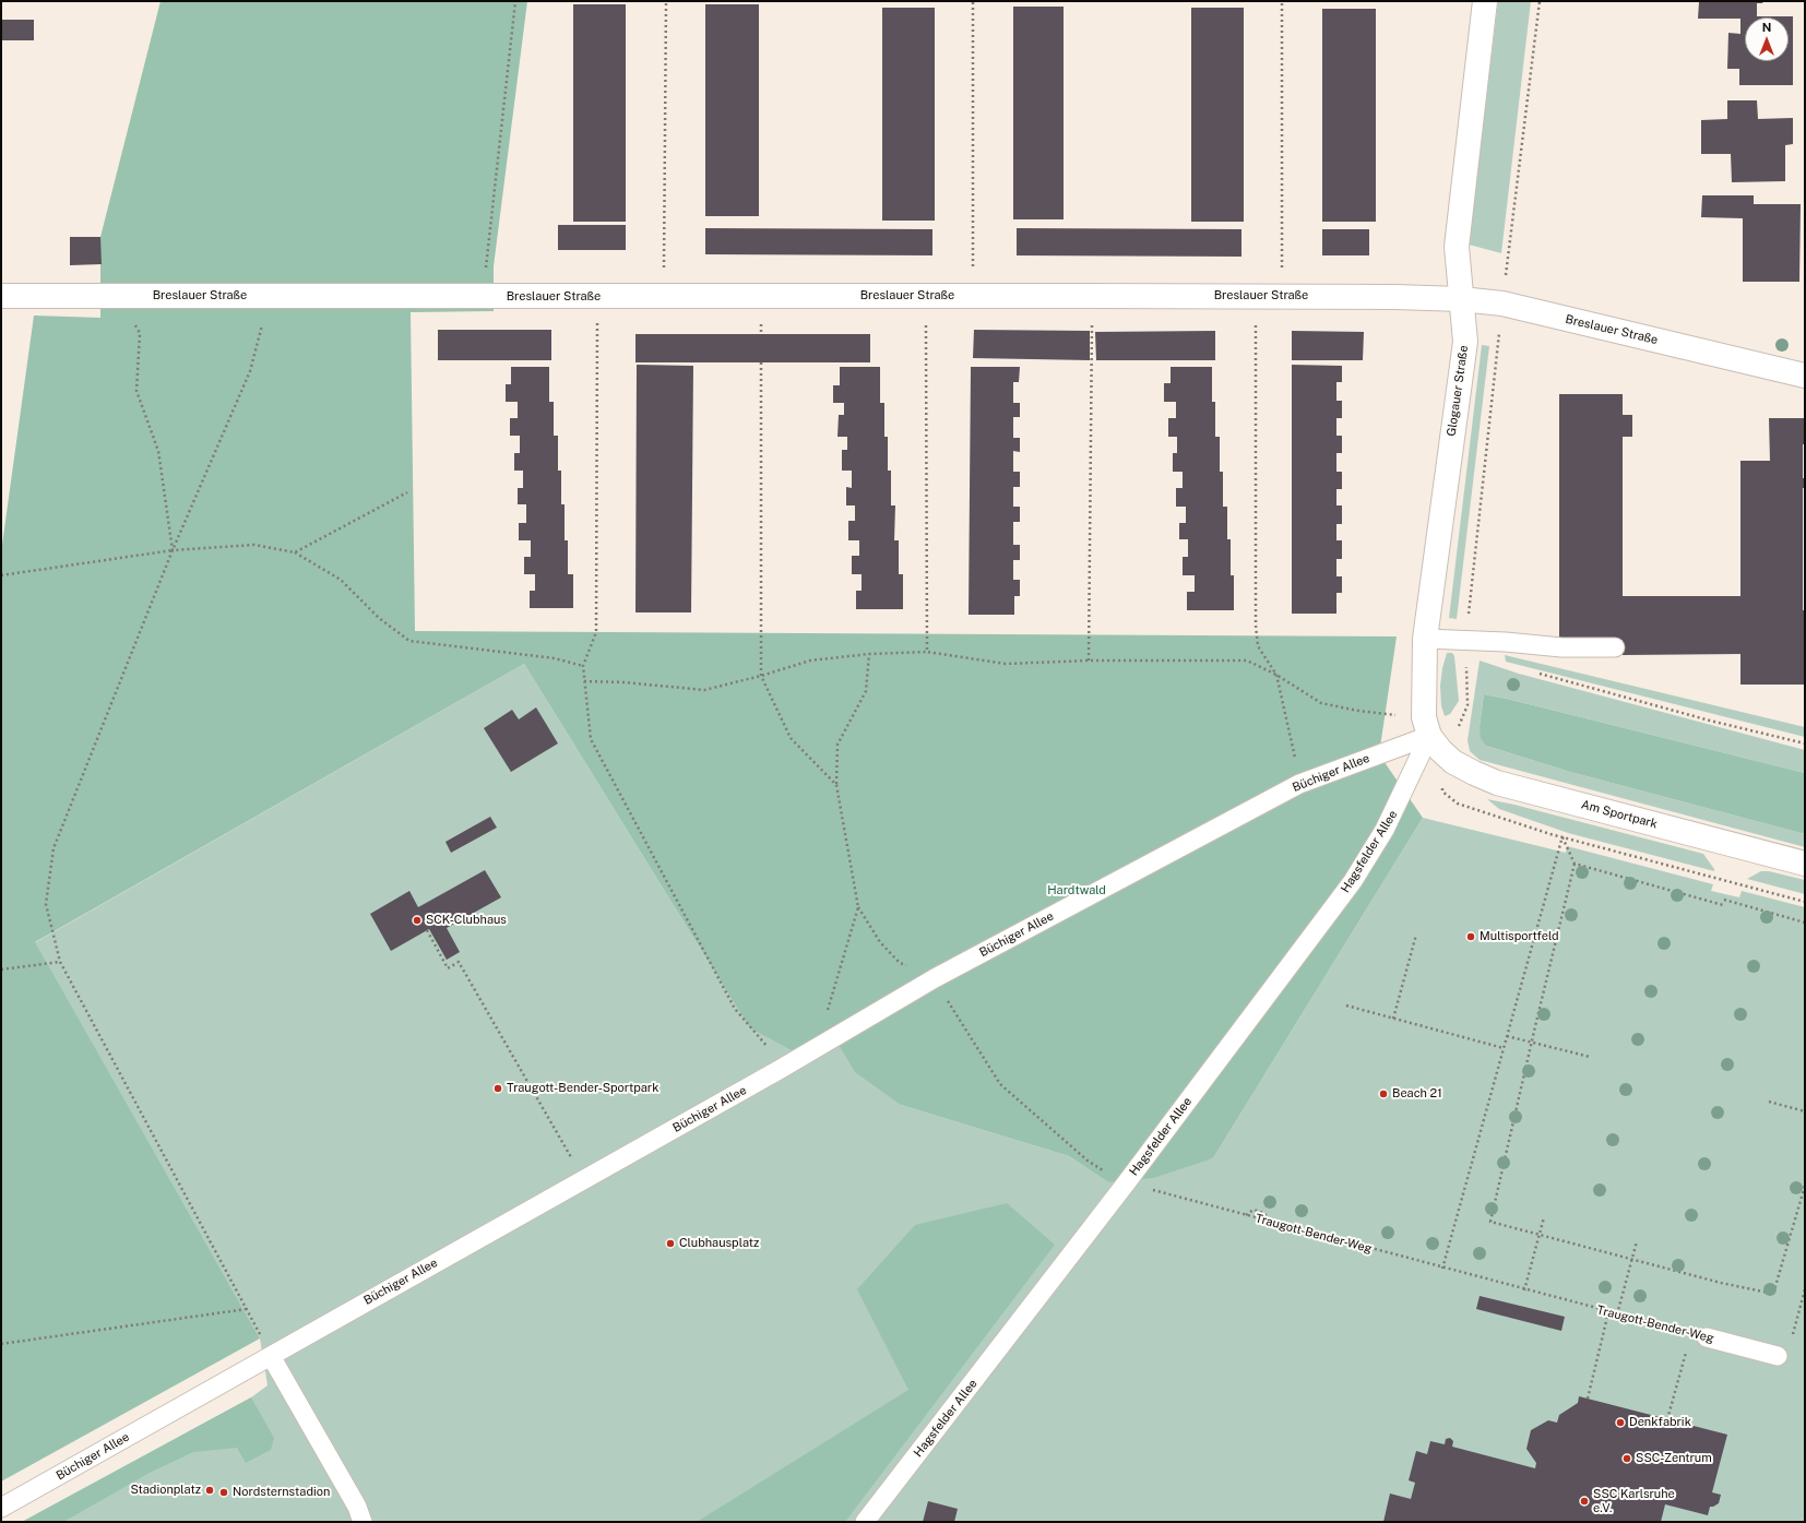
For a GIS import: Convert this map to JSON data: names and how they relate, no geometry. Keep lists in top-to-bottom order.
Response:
{
  "streets": {
    "street": ["Breslauer Straße", "Glogauer Straße", "Am Sportpark"],
    "lane": ["Büchiger Allee", "Hagsfelder Allee", "Traugott-Bender-Weg"]
  },
  "crossings": [
    ["Breslauer Straße", "Glogauer Straße"],
    ["Glogauer Straße", "Büchiger Allee"],
    ["Glogauer Straße", "Am Sportpark"],
    ["Glogauer Straße", "Hagsfelder Allee"],
    ["Büchiger Allee", "Am Sportpark"],
    ["Büchiger Allee", "Hagsfelder Allee"],
    ["Büchiger Allee", "Traugott-Bender-Weg"],
    ["Am Sportpark", "Hagsfelder Allee"],
    ["Hagsfelder Allee", "Traugott-Bender-Weg"]
  ],
  "parks": ["Hardtwald"],
  "places": [
    "SCK-Clubhaus",
    "Multisportfeld",
    "Traugott-Bender-Sportpark",
    "Beach 21",
    "Clubhausplatz",
    "Denkfabrik",
    "SSC-Zentrum",
    "Stadionplatz",
    "Nordsternstadion",
    "SSC Karlsruhe e.V."
  ],
  "north": "top"
}
